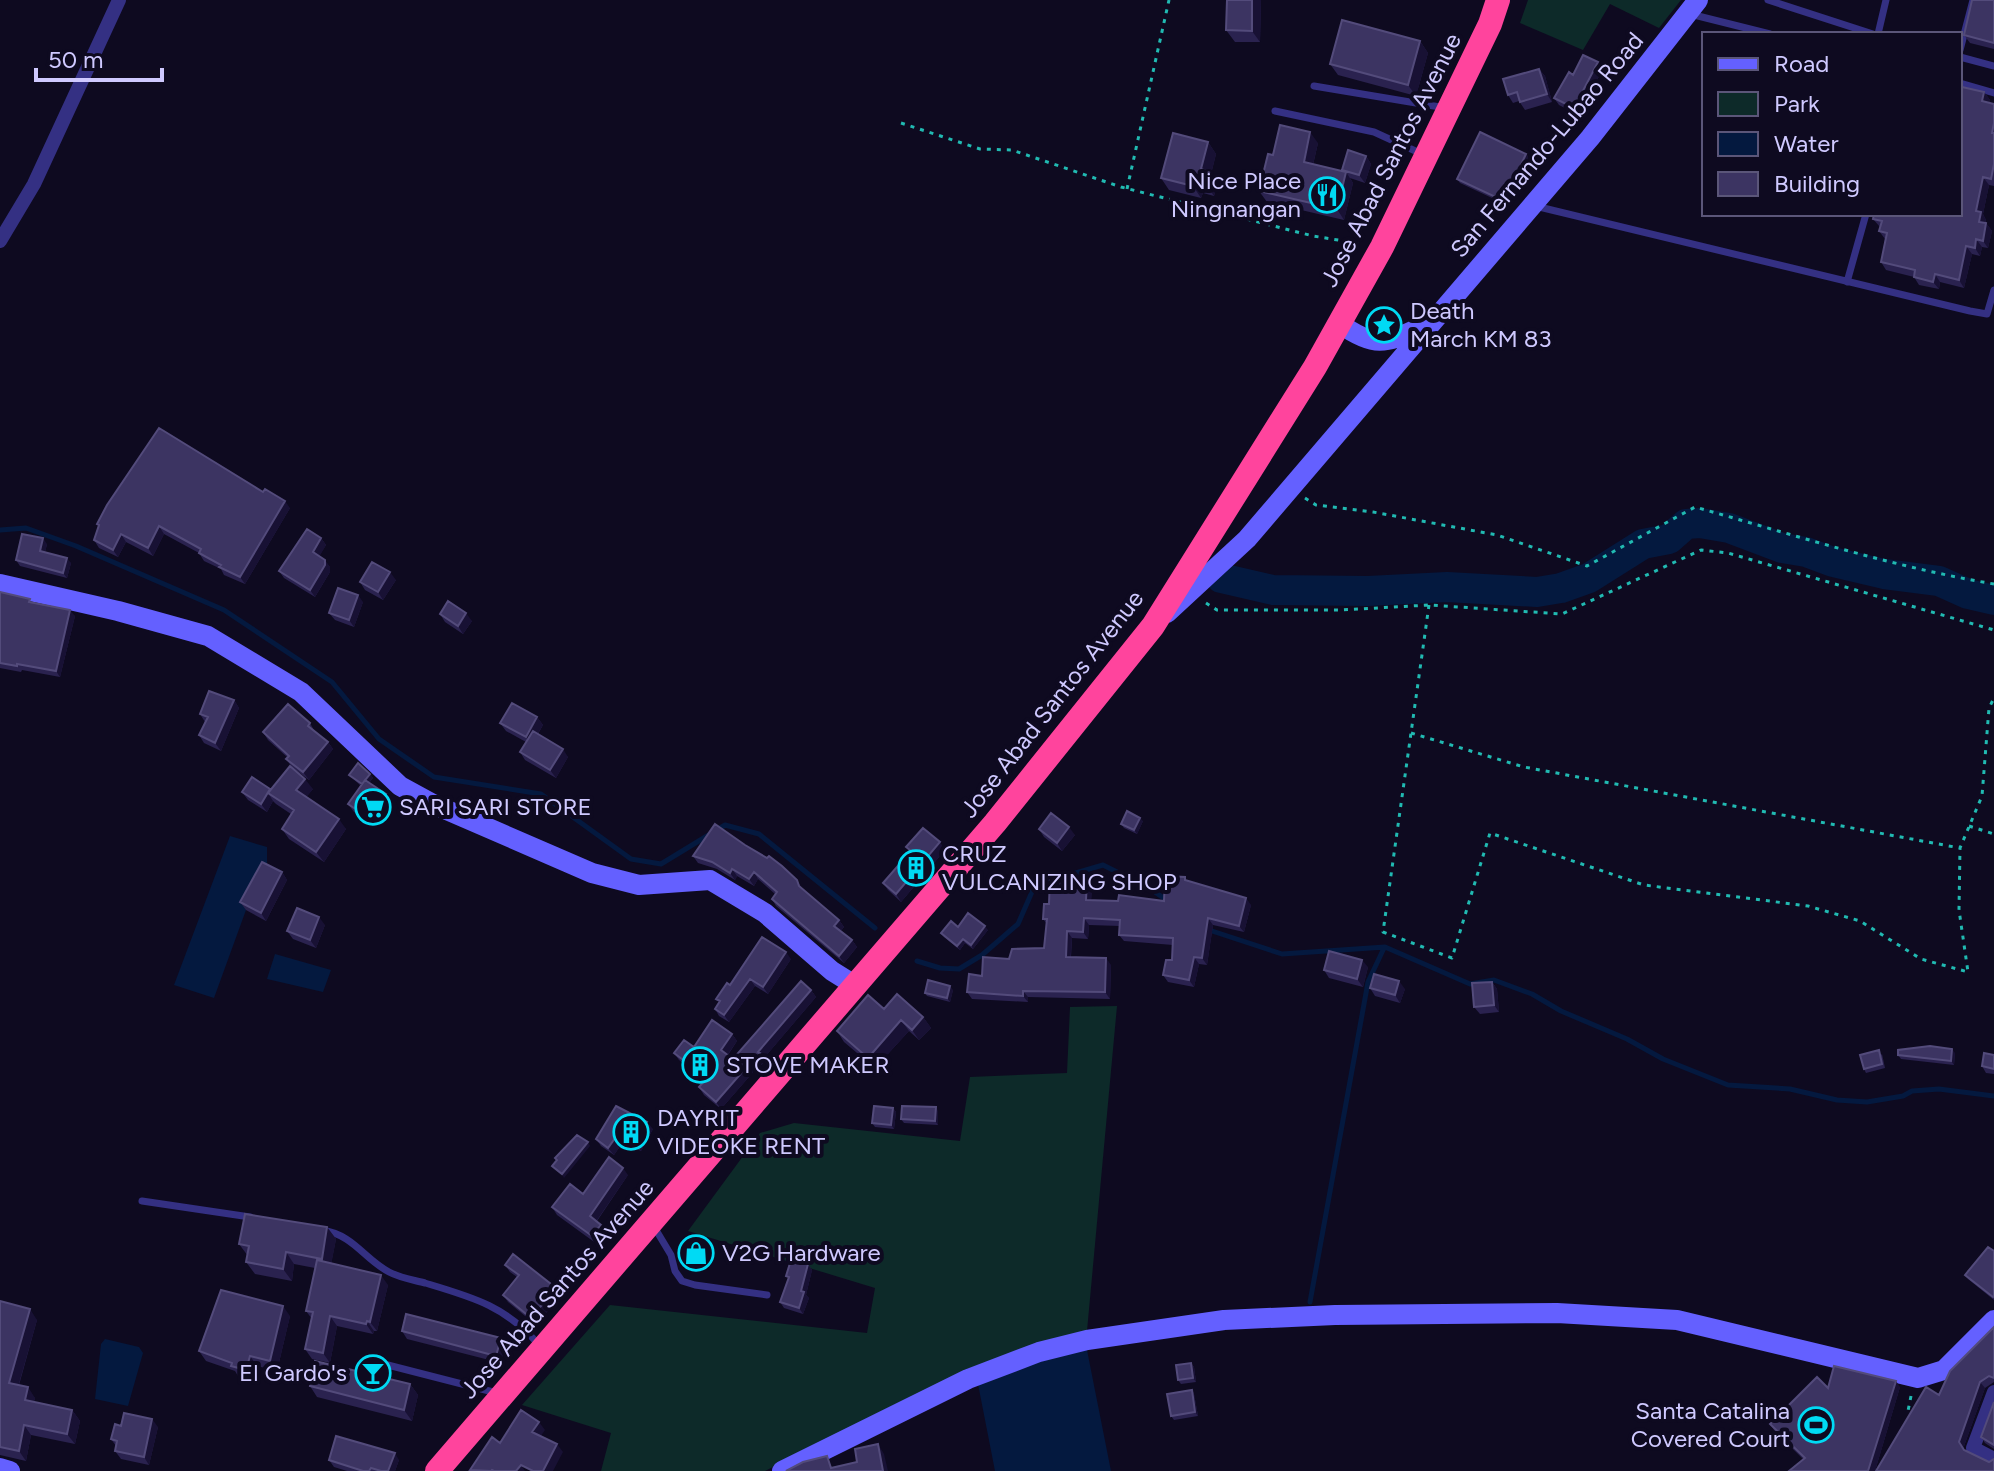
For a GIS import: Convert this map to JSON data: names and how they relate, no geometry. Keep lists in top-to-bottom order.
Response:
{
  "streets": {
    "highway": ["Jose Abad Santos Avenue"],
    "street": ["San Fernando-Lubao Road"]
  },
  "crossings": [
    ["San Fernando-Lubao Road", "Jose Abad Santos Avenue"]
  ],
  "places": {
    "restaurant": ["Nice Place Ningnangan"],
    "place": ["Death March KM 83"],
    "supermarket": ["SARI SARI STORE"],
    "building": ["CRUZ VULCANIZING SHOP", "STOVE MAKER", "DAYRIT VIDEOKE RENT"],
    "shop": ["V2G Hardware"],
    "bar": ["El Gardo's"],
    "sports": ["Santa Catalina Covered Court"]
  },
  "legend": [
    "Road",
    "Park",
    "Water",
    "Building"
  ],
  "scale_bar": "50 m"
}
